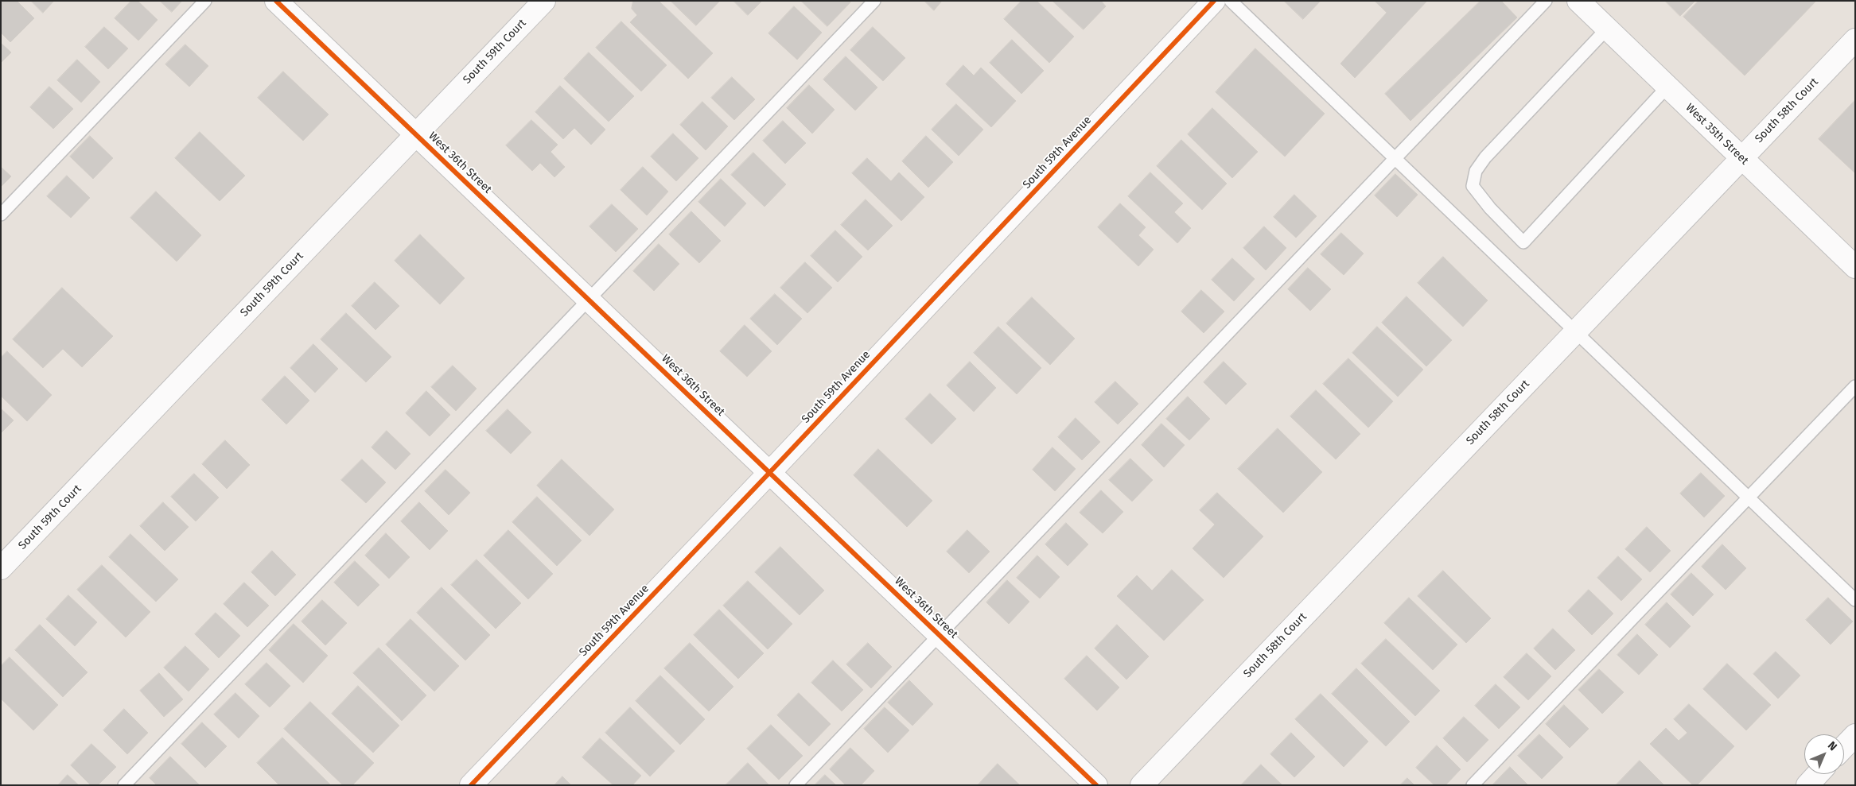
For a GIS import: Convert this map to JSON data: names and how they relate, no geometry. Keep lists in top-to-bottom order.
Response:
{
  "streets": {
    "street": [
      "South 59th Court",
      "South 58th Court",
      "West 35th Street",
      "South 59th Avenue",
      "West 36th Street"
    ]
  },
  "crossings": [
    ["South 59th Court", "West 36th Street"],
    ["South 58th Court", "West 35th Street"],
    ["South 59th Avenue", "West 36th Street"]
  ],
  "north": "top right"
}
